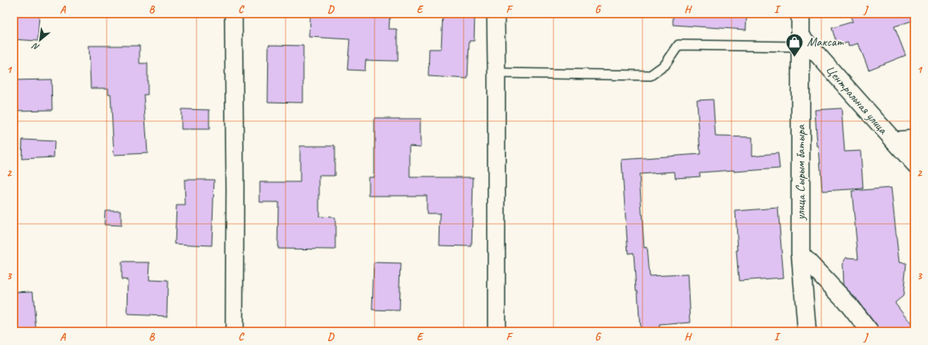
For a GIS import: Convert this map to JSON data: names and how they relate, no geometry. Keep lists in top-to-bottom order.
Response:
{
  "streets": {
    "street": ["Центральная улица", "улица Сырым батыра"]
  },
  "crossings": [
    ["Центральная улица", "улица Сырым батыра"]
  ],
  "places": {
    "shop": ["Максат"]
  },
  "north": "bottom left",
  "grid": {
    "columns": [
      "A",
      "B",
      "C",
      "D",
      "E",
      "F",
      "G",
      "H",
      "I",
      "J"
    ],
    "rows": ["1", "2", "3"]
  }
}
